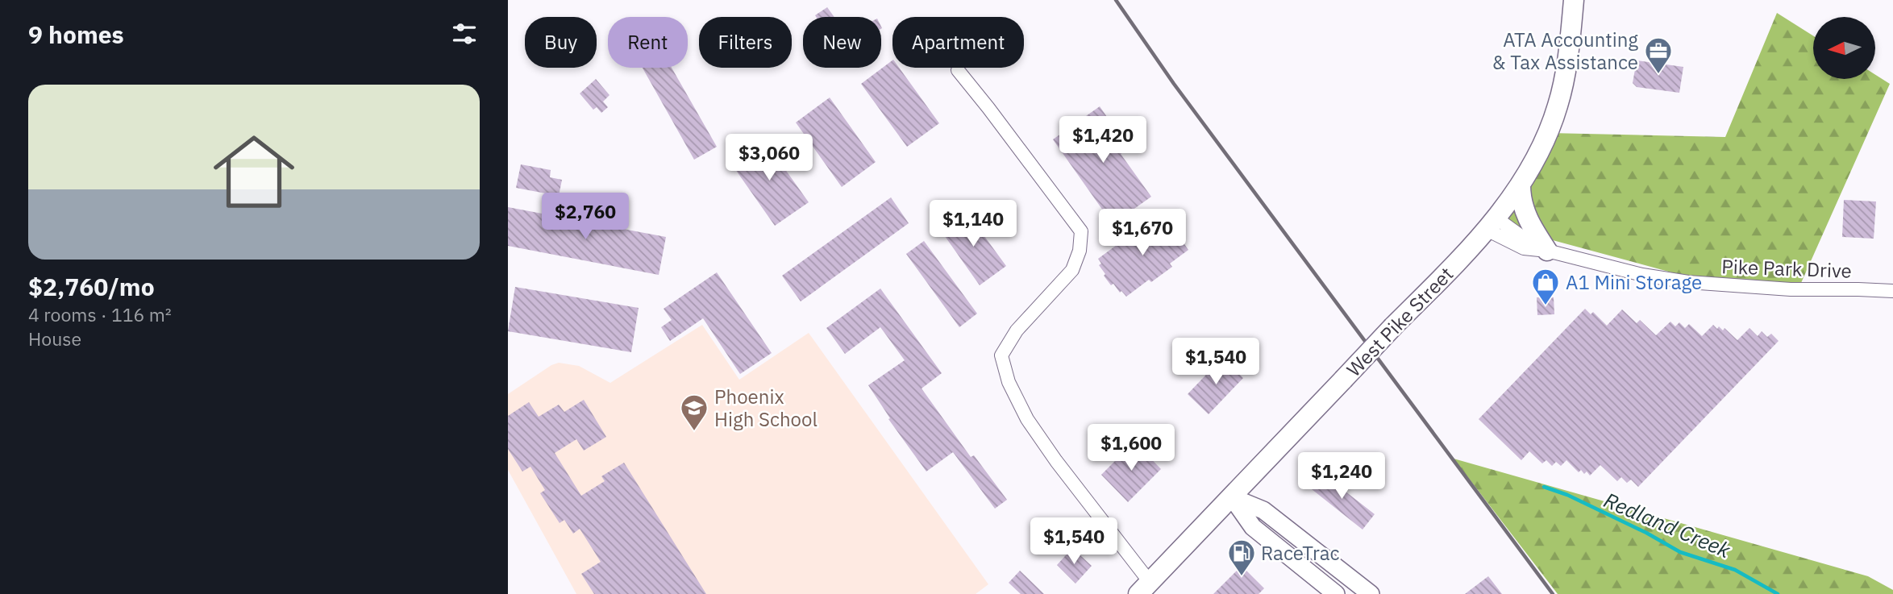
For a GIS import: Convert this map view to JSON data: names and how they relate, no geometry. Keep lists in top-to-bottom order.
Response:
{
  "streets": {
    "main road": ["West Pike Street"],
    "street": ["Pike Park Drive"]
  },
  "crossings": [
    ["Pike Park Drive", "West Pike Street"]
  ],
  "water": ["Redland Creek"],
  "places": {
    "office": ["ATA Accounting & Tax Assistance"],
    "shop": ["A1 Mini Storage"],
    "school or university": ["Phoenix High School"],
    "fuel station": ["RaceTrac"]
  },
  "north": "left",
  "page": {
    "heading": "9 homes",
    "chip": [
      "Buy",
      "Rent",
      "Filters",
      "New",
      "Apartment"
    ],
    "list": [
      {
        "name": "$2,760/mo",
        "note": "4 rooms · 116 m² · House"
      }
    ],
    "price": [
      "$1,420",
      "$3,060",
      "$2,760",
      "$1,140",
      "$1,670",
      "$1,540",
      "$1,600",
      "$1,240",
      "$1,540"
    ]
  }
}
